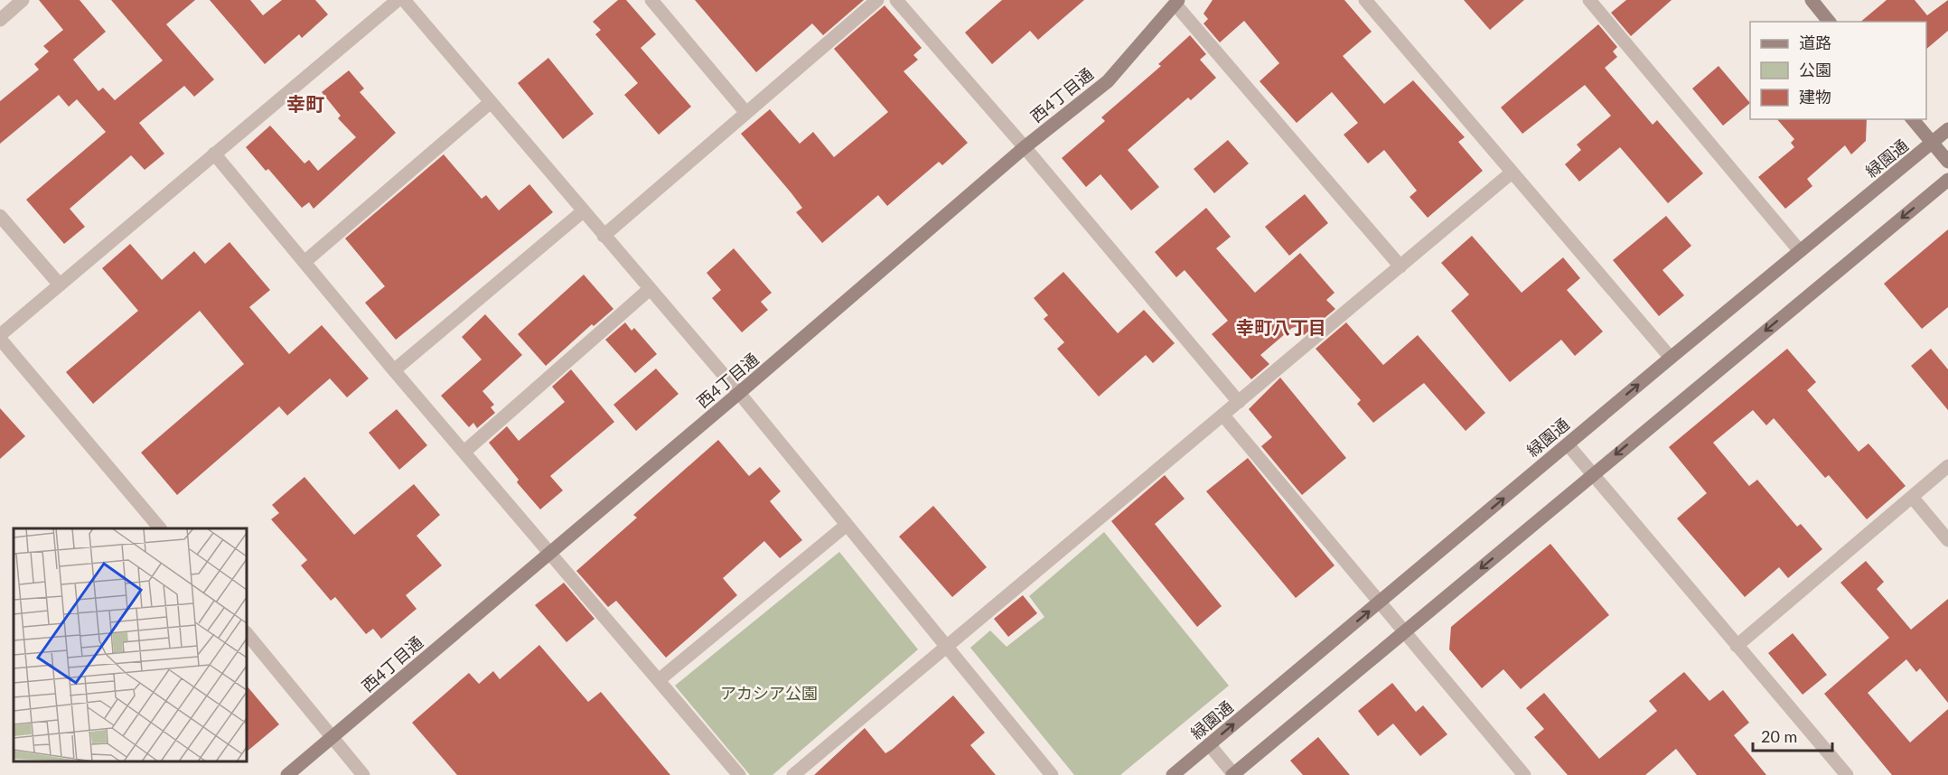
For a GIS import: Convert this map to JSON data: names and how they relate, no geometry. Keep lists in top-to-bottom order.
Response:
{
  "streets": {
    "street": ["西4丁目通", "緑園通"]
  },
  "districts": ["幸町", "幸町八丁目"],
  "parks": ["アカシア公園"],
  "legend": ["道路", "公園", "建物"],
  "scale_bar": "20 m"
}
